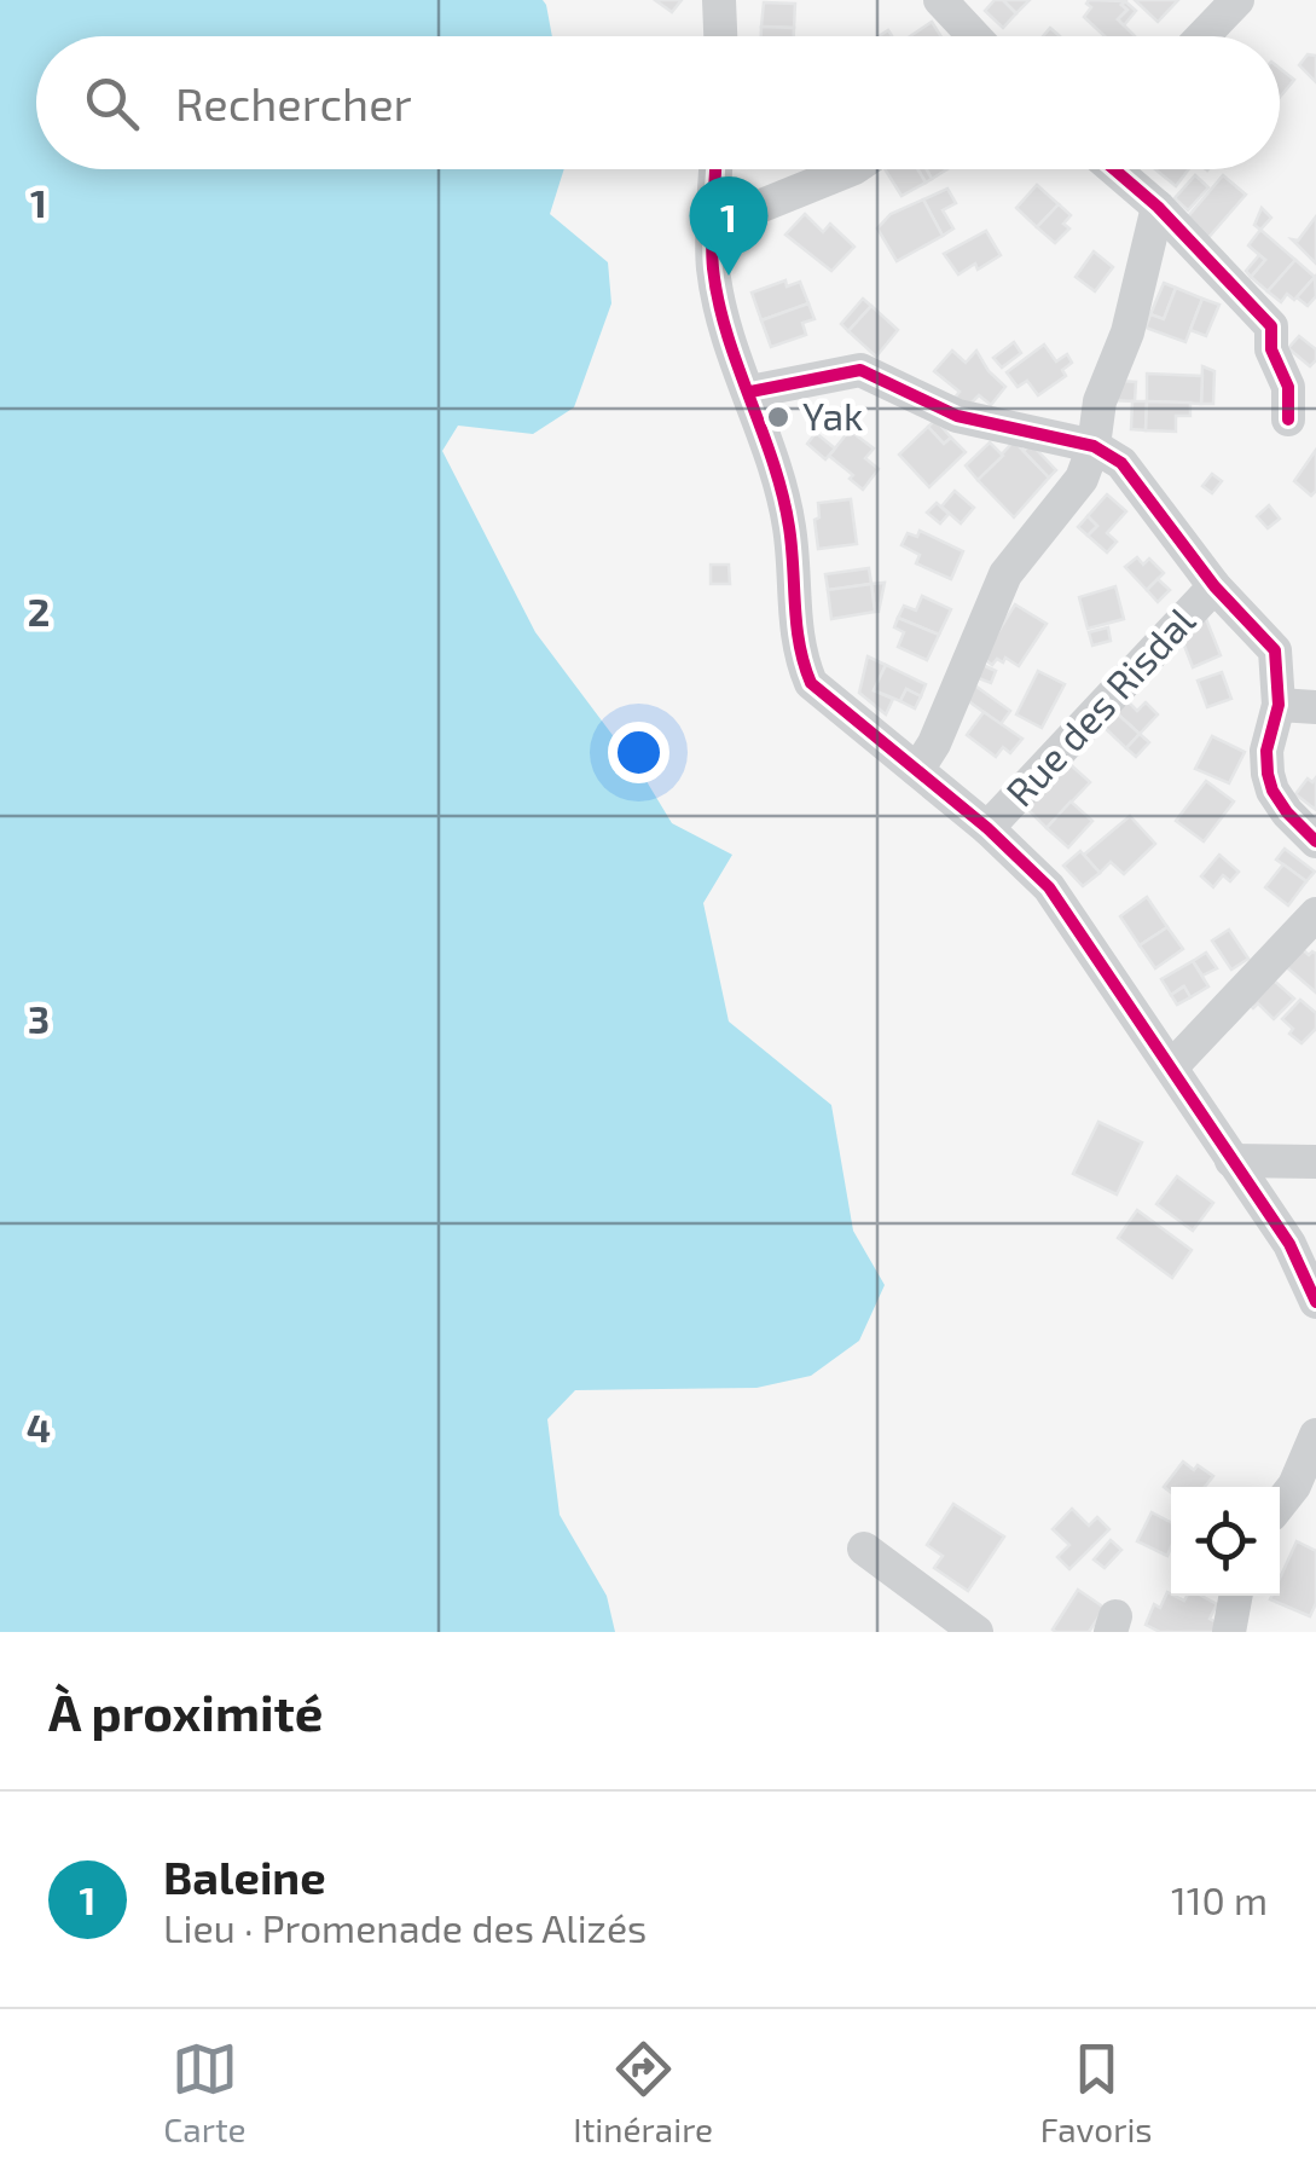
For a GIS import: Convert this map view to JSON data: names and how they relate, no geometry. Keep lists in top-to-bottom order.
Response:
{
  "streets": {
    "street": ["Rue des Risdal"]
  },
  "places": ["Yak"],
  "page": {
    "search": "Rechercher",
    "pins": "1",
    "heading": "À proximité",
    "list": [
      {
        "mark": "1",
        "name": "Baleine",
        "note": "Lieu · Promenade des Alizés",
        "value": "110 m"
      }
    ],
    "nav": ["Carte", "Itinéraire", "Favoris"]
  },
  "grid": {
    "rows": [
      "1",
      "2",
      "3",
      "4"
    ]
  }
}
